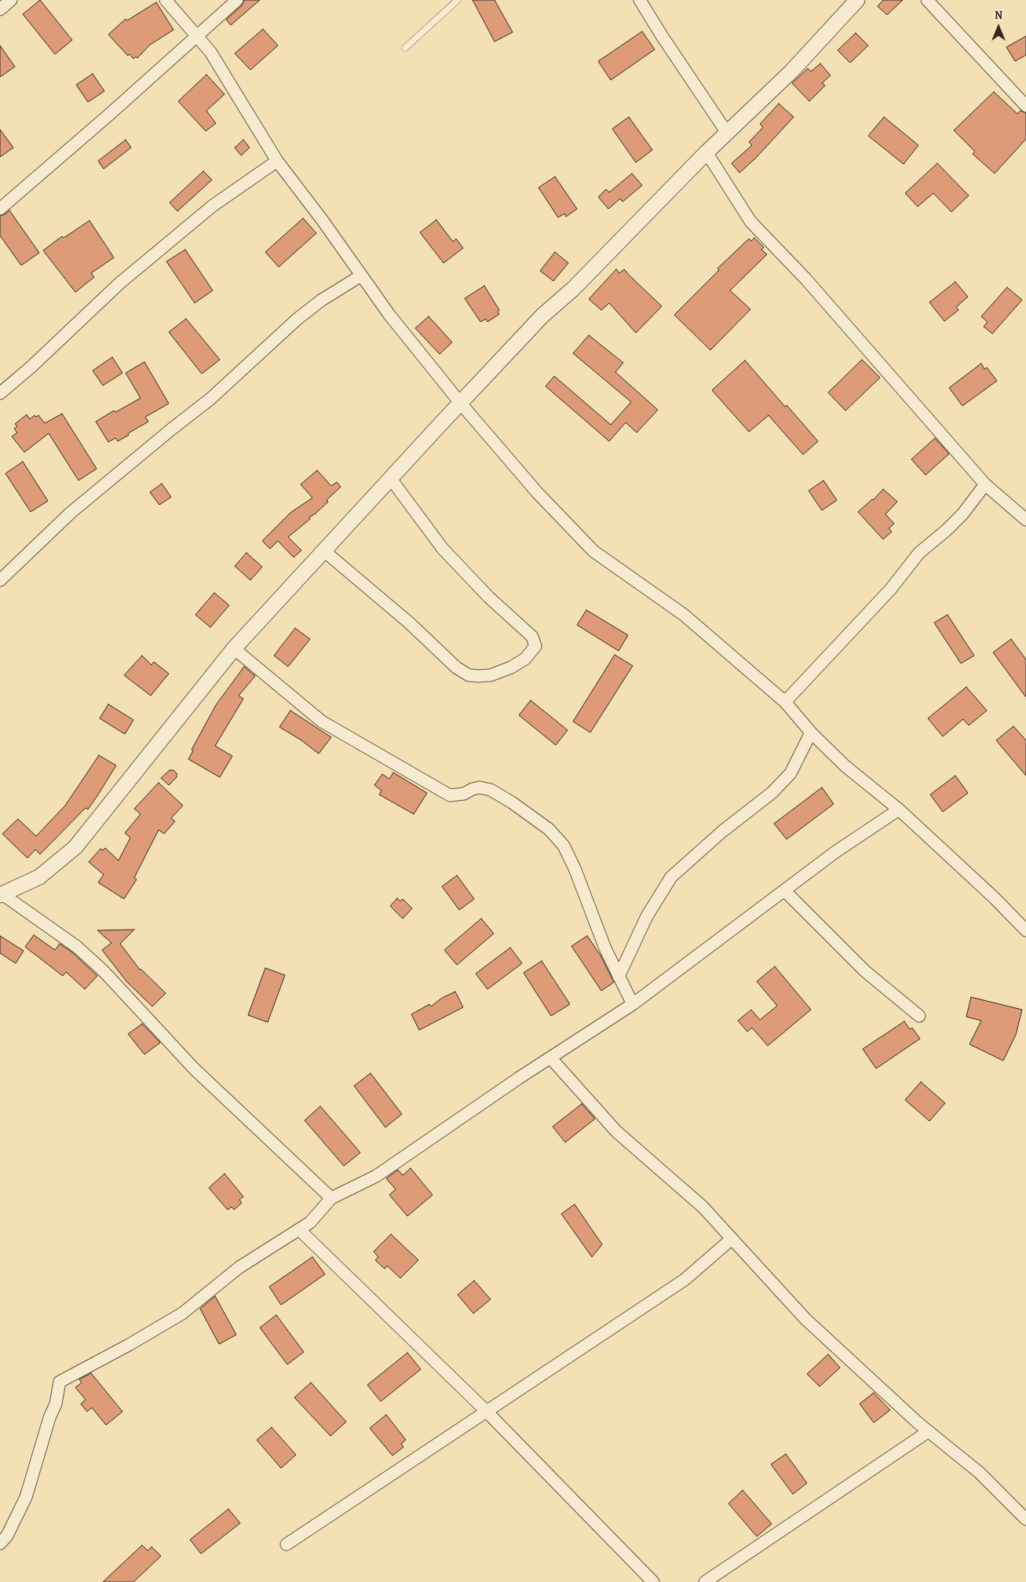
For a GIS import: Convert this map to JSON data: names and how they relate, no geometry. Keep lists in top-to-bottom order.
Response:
{
  "north": "top"
}
